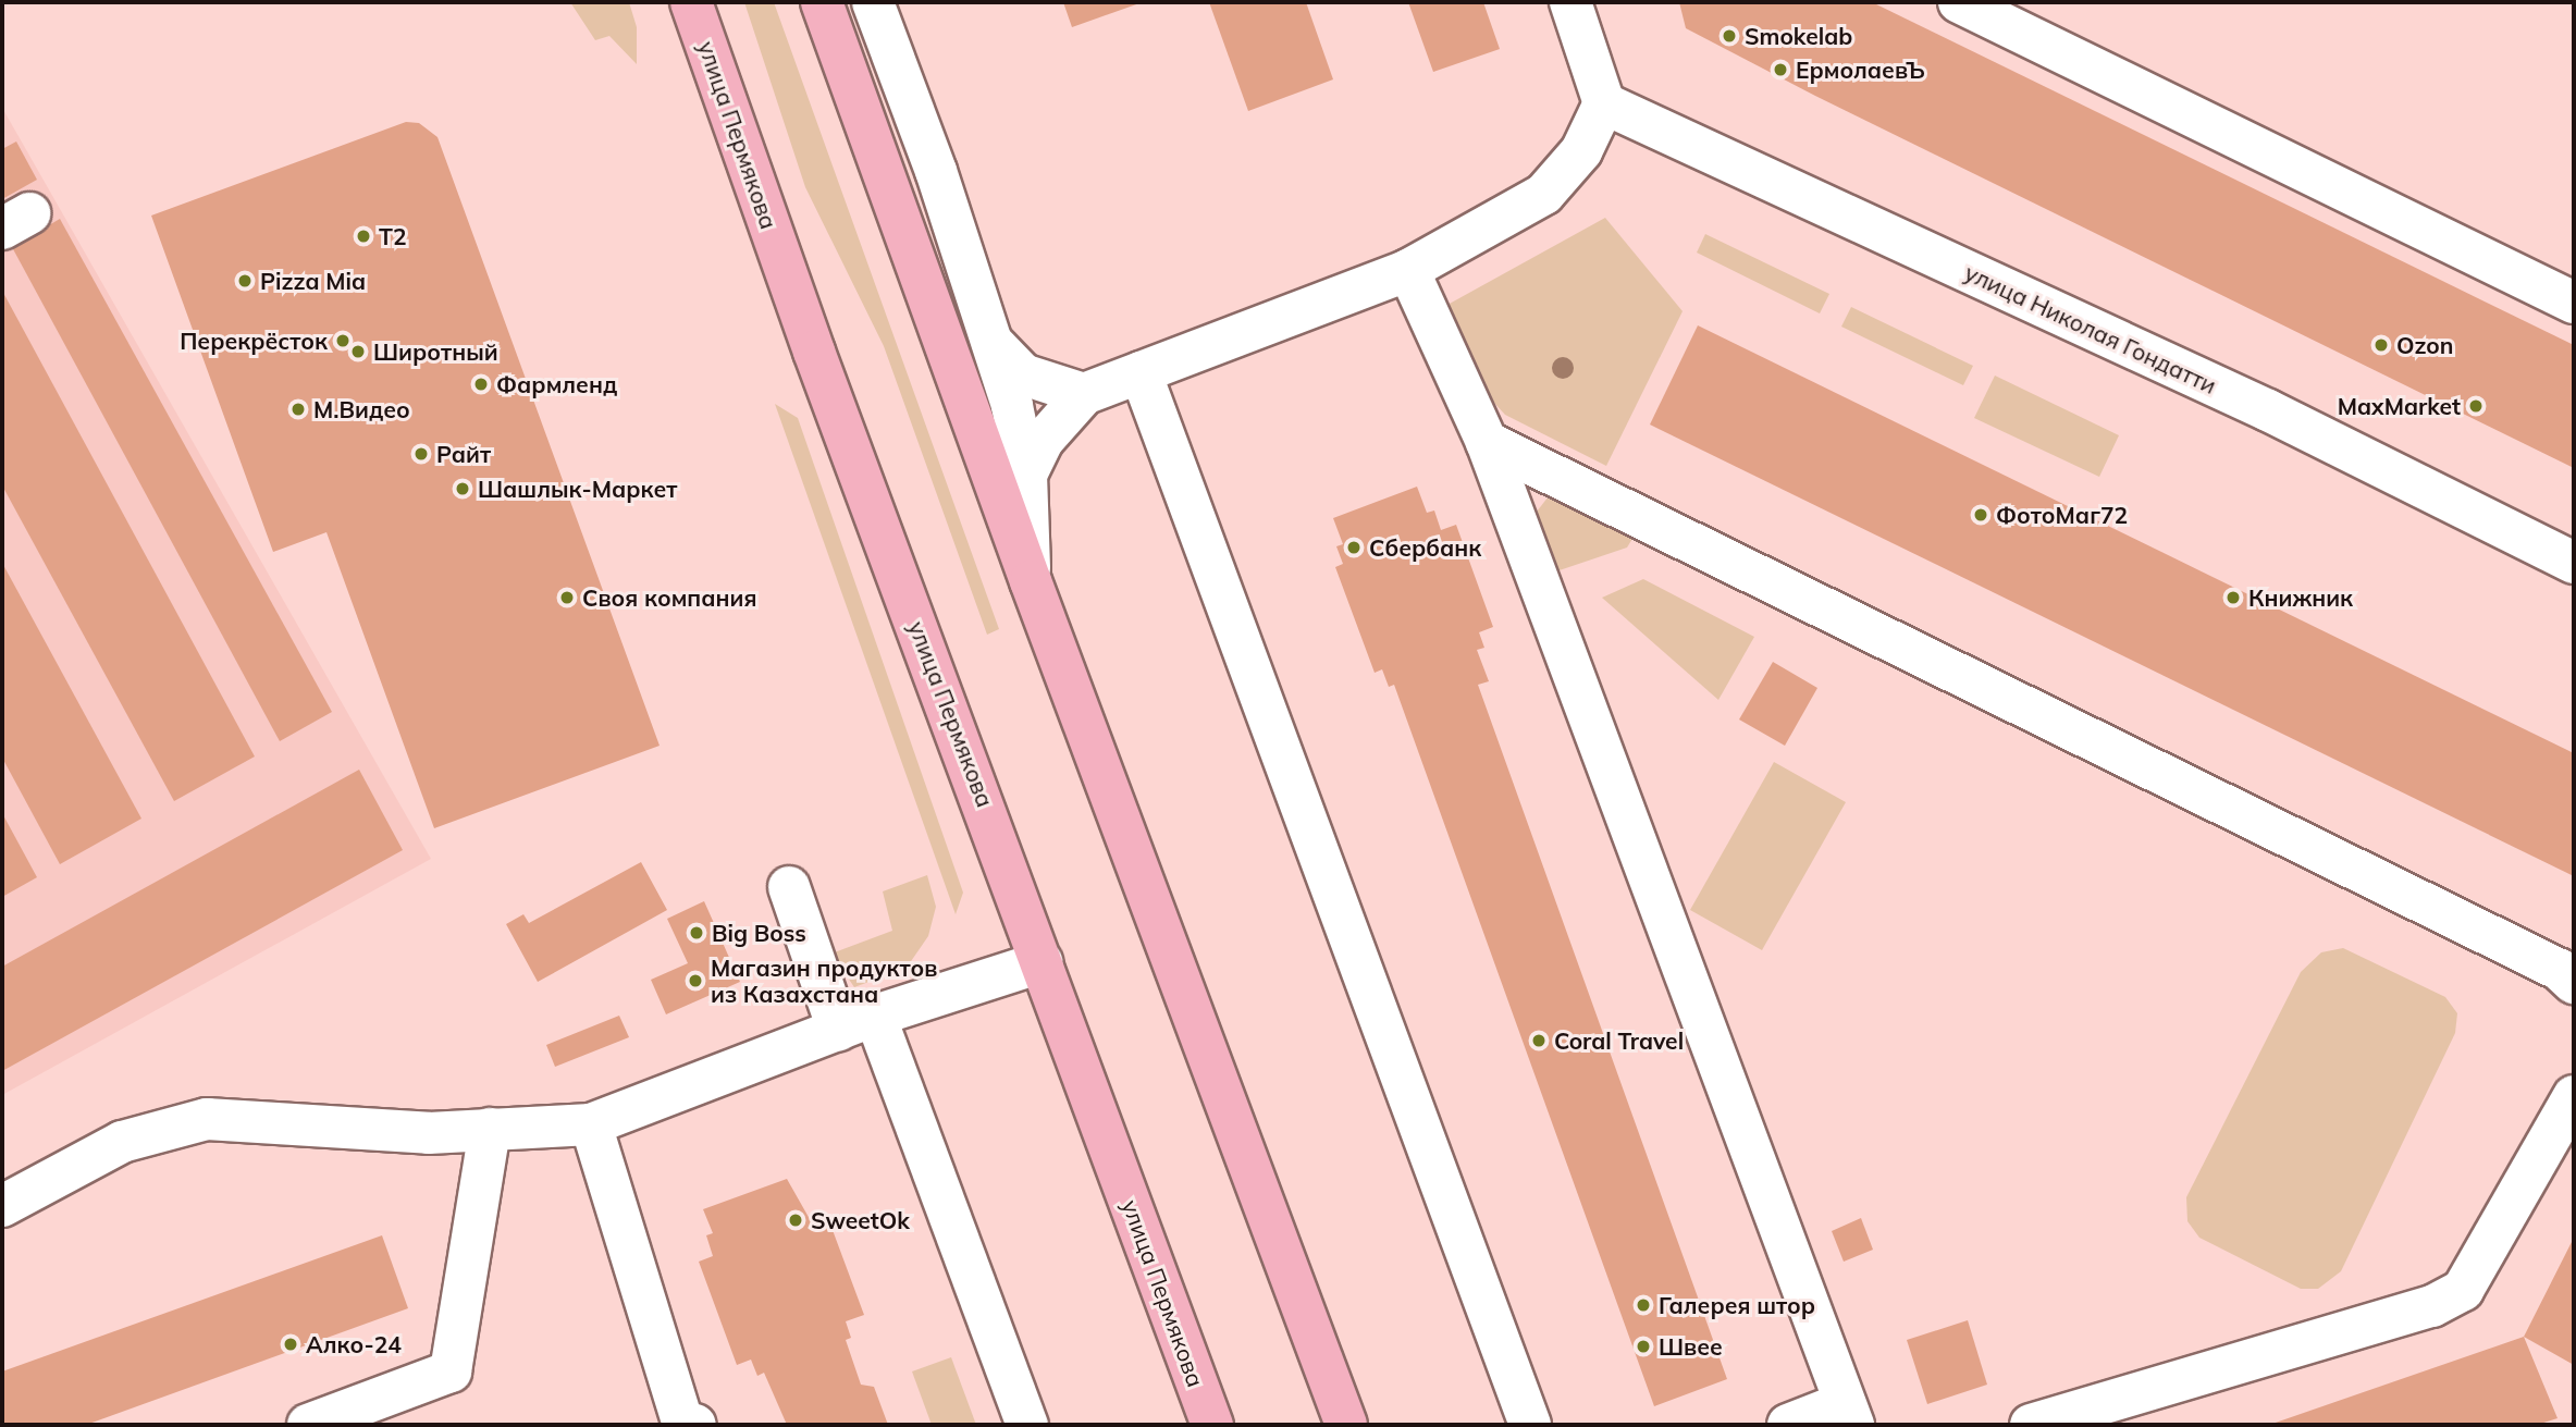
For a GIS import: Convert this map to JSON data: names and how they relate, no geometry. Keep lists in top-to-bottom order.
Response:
{
  "streets": {
    "main road": ["улица Пермякова"],
    "street": ["улица Николая Гондатти"]
  },
  "places": [
    "Smokelab",
    "ЕрмолаевЪ",
    "T2",
    "Pizza Mia",
    "Перекрёсток",
    "Ozon",
    "Широтный",
    "Фармленд",
    "MaxMarket",
    "М.Видео",
    "Райт",
    "Шашлык-Маркет",
    "ФотоМаг72",
    "Сбербанк",
    "Своя компания",
    "Книжник",
    "Big Boss",
    "Магазин продуктов из Казахстана",
    "Coral Travel",
    "SweetOk",
    "Галерея штор",
    "Алко-24",
    "Швее"
  ]
}
